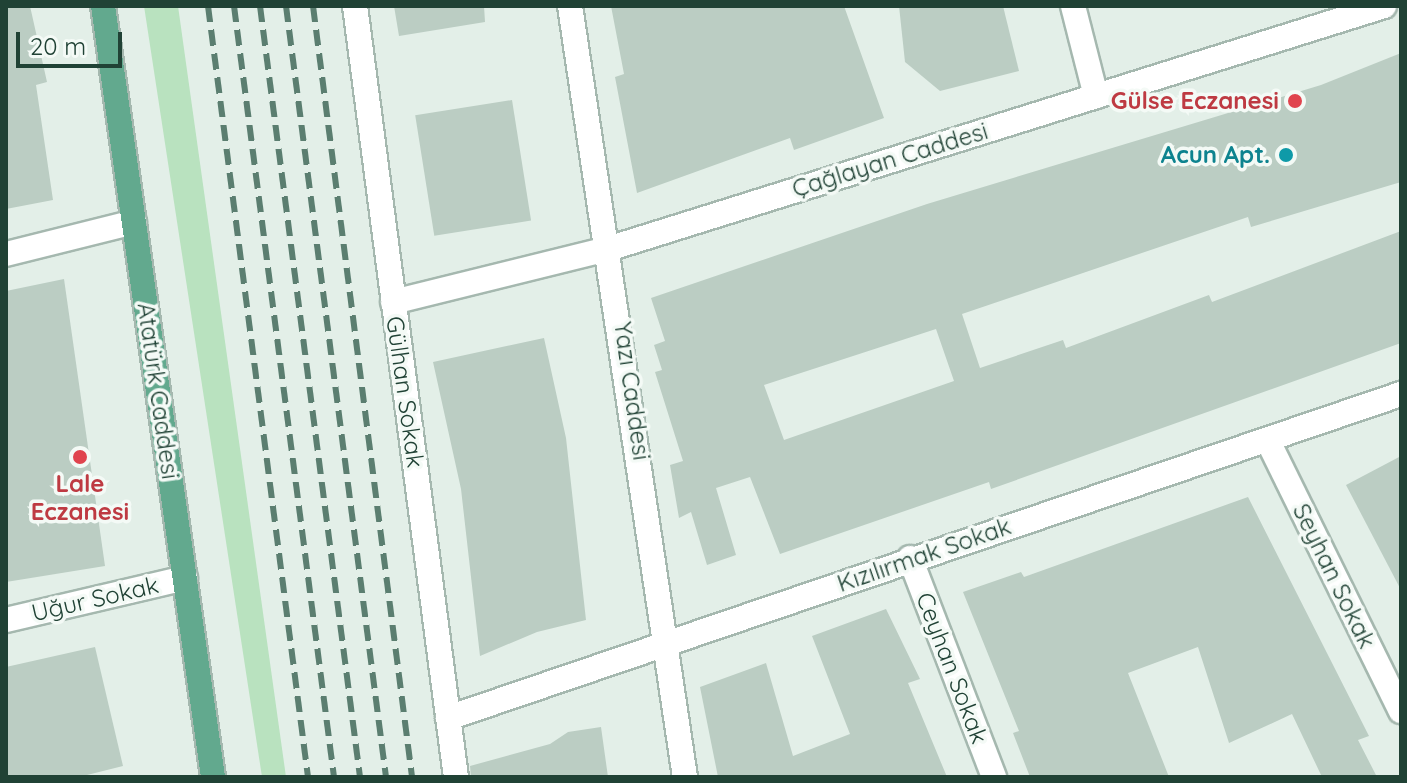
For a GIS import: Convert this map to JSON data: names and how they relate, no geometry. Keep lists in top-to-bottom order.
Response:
{
  "streets": {
    "main road": ["Atatürk Caddesi"],
    "street": [
      "Çağlayan Caddesi",
      "Yazı Caddesi",
      "Gülhan Sokak",
      "Kızılırmak Sokak",
      "Seyhan Sokak",
      "Uğur Sokak",
      "Ceyhan Sokak"
    ]
  },
  "crossings": [
    ["Çağlayan Caddesi", "Yazı Caddesi"],
    ["Çağlayan Caddesi", "Gülhan Sokak"],
    ["Atatürk Caddesi", "Uğur Sokak"],
    ["Yazı Caddesi", "Kızılırmak Sokak"],
    ["Gülhan Sokak", "Kızılırmak Sokak"],
    ["Kızılırmak Sokak", "Seyhan Sokak"],
    ["Kızılırmak Sokak", "Ceyhan Sokak"]
  ],
  "places": ["Gülse Eczanesi", "Acun Apt.", "Lale Eczanesi"],
  "scale_bar": "20 m"
}
